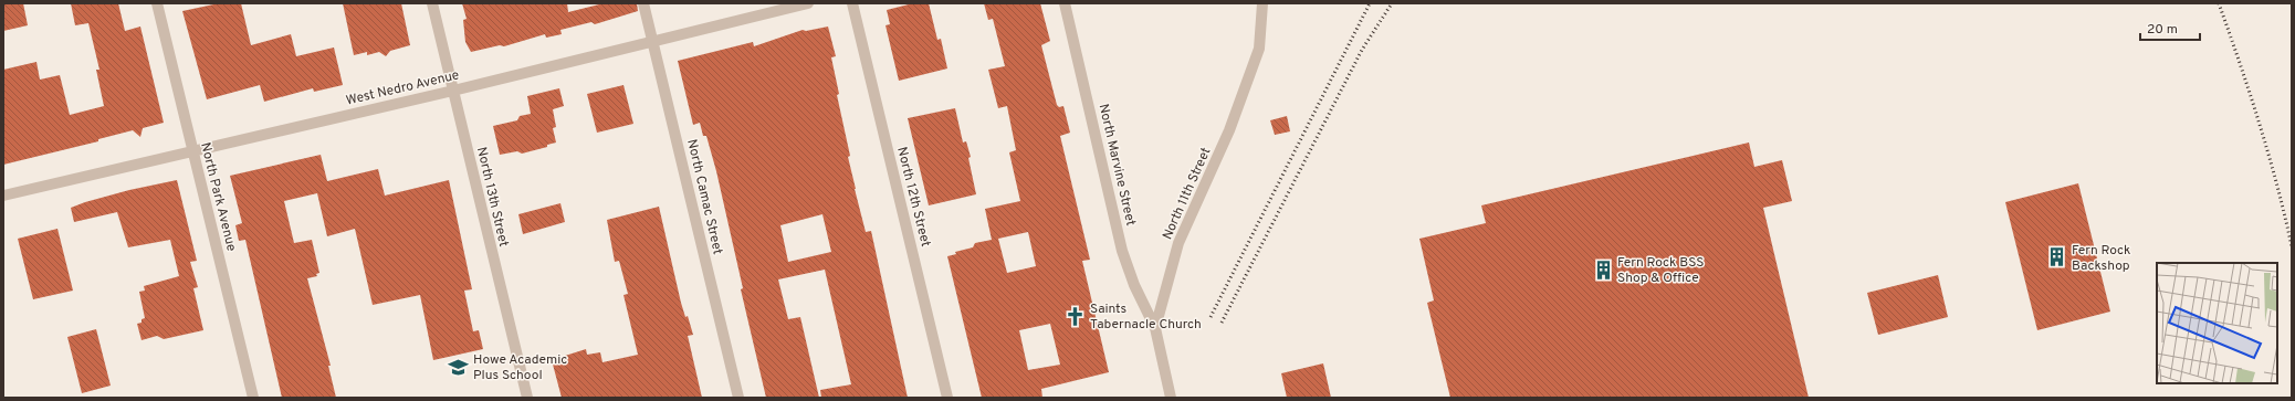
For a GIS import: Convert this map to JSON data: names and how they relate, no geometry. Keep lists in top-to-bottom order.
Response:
{
  "streets": {
    "street": [
      "West Nedro Avenue",
      "North Marvine Street",
      "North 11th Street",
      "North Park Avenue",
      "North 13th Street",
      "North Camac Street",
      "North 12th Street"
    ]
  },
  "crossings": [
    ["West Nedro Avenue", "North Park Avenue"],
    ["West Nedro Avenue", "North 13th Street"],
    ["West Nedro Avenue", "North Camac Street"],
    ["North Marvine Street", "North 11th Street"]
  ],
  "places": {
    "building": ["Fern Rock Backshop", "Fern Rock BSS Shop & Office"],
    "church": ["Saints Tabernacle Church"],
    "school or university": ["Howe Academic Plus School"]
  },
  "scale_bar": "20 m"
}
